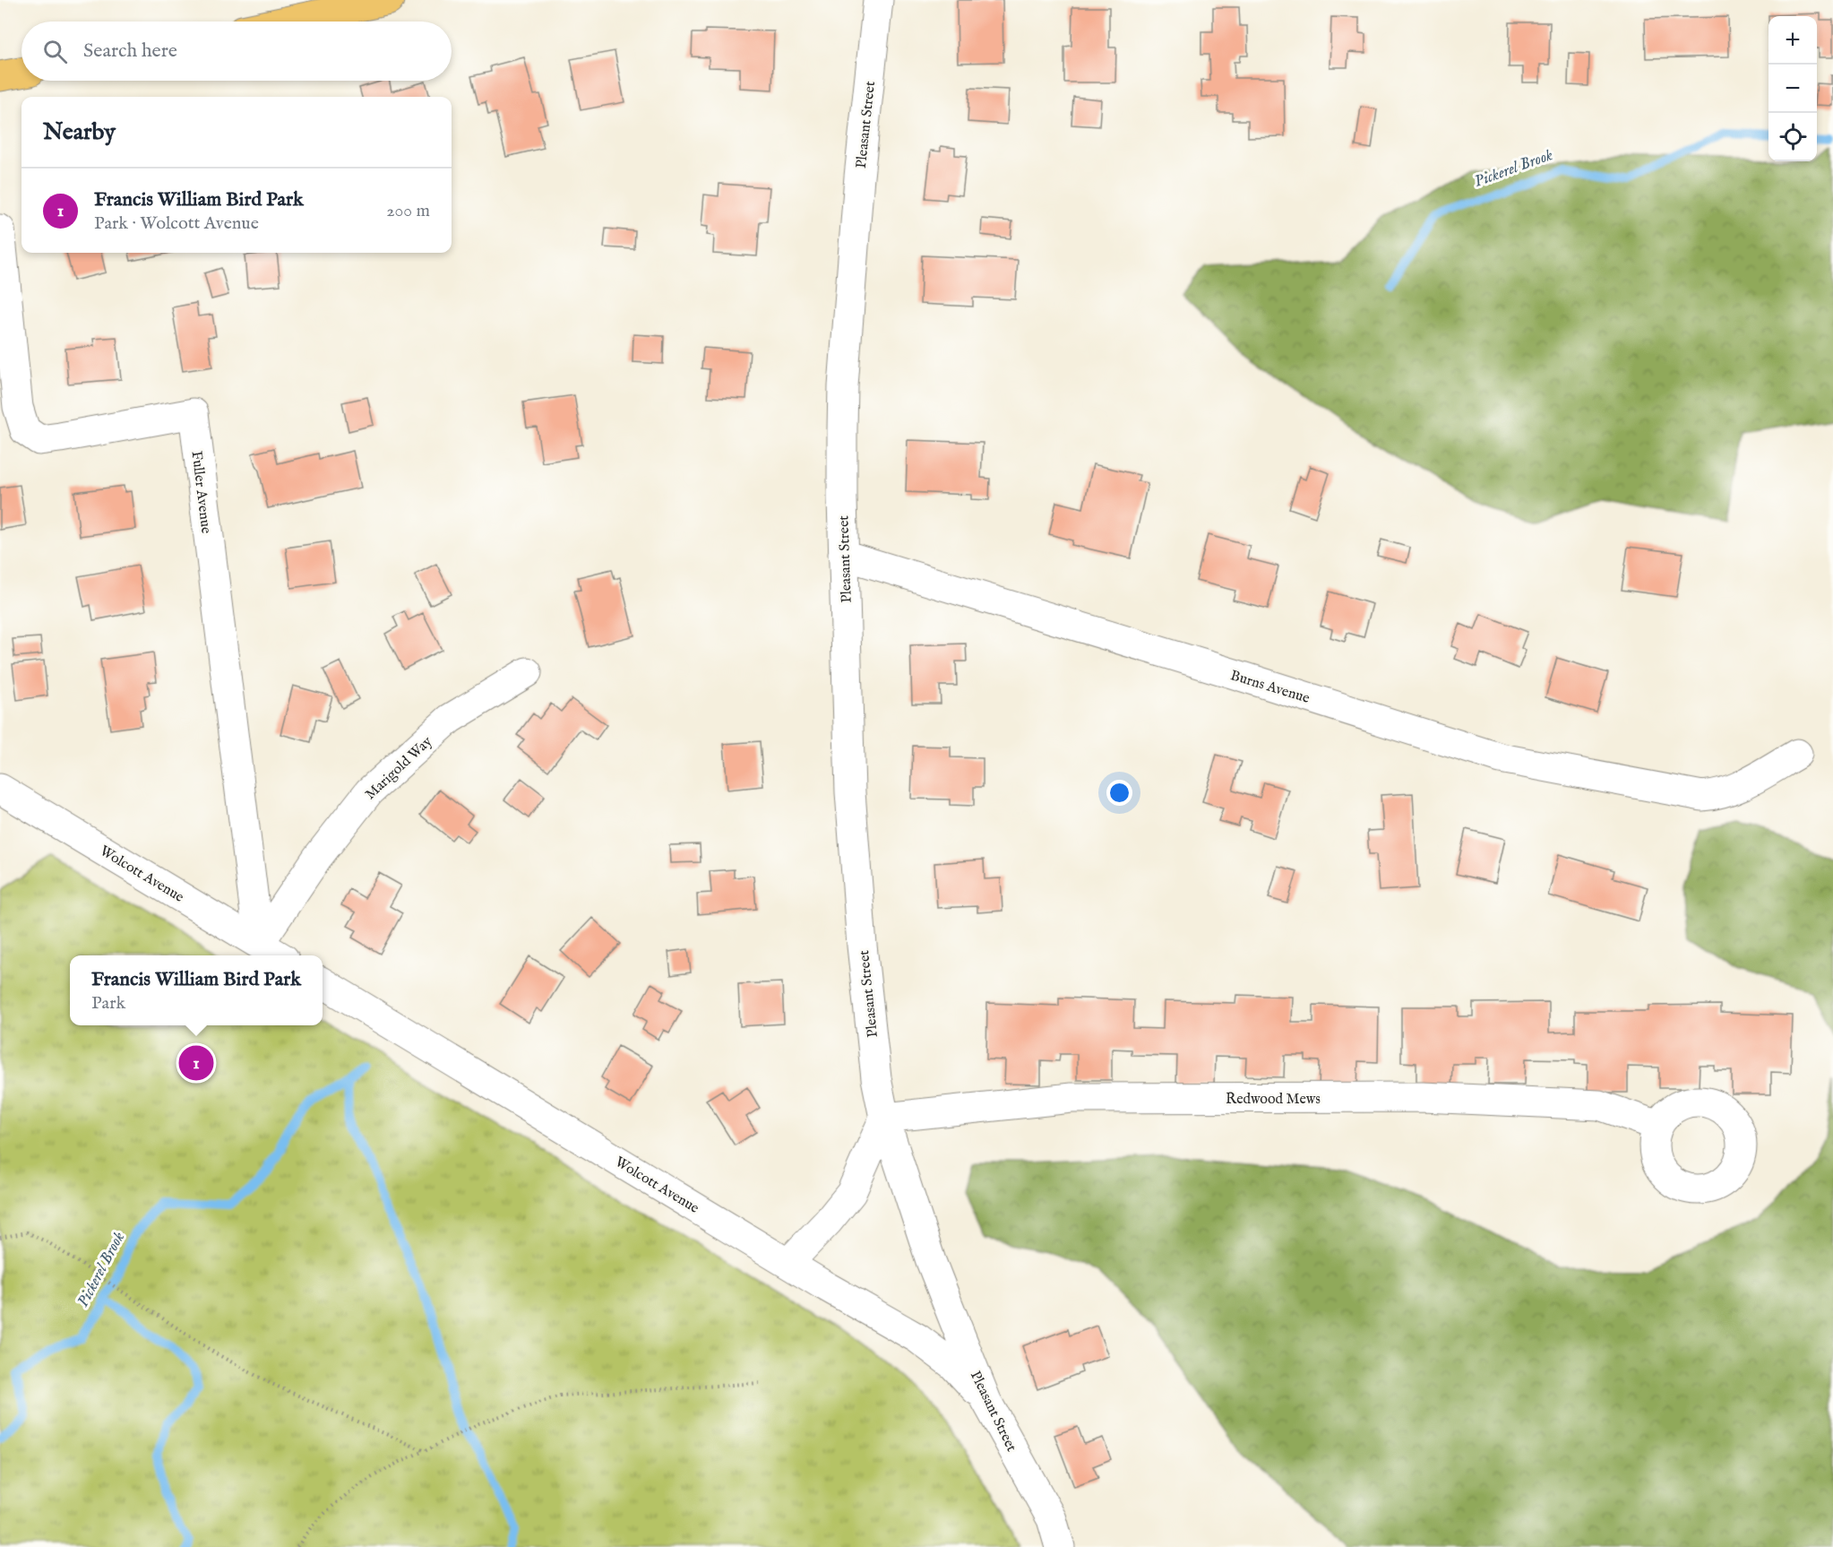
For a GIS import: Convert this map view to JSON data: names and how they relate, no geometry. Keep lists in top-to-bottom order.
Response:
{
  "streets": {
    "street": [
      "Pleasant Street",
      "Fuller Avenue",
      "Burns Avenue",
      "Marigold Way",
      "Wolcott Avenue",
      "Redwood Mews"
    ]
  },
  "crossings": [
    ["Pleasant Street", "Burns Avenue"],
    ["Pleasant Street", "Wolcott Avenue"],
    ["Pleasant Street", "Redwood Mews"],
    ["Fuller Avenue", "Marigold Way"],
    ["Fuller Avenue", "Wolcott Avenue"],
    ["Marigold Way", "Wolcott Avenue"]
  ],
  "water": ["Pickerel Brook"],
  "page": {
    "map_buttons": ["+", "−"],
    "search": "Search here",
    "heading": "Nearby",
    "list": [
      {
        "mark": "1",
        "name": "Francis William Bird Park",
        "note": "Park · Wolcott Avenue",
        "value": "200 m"
      }
    ],
    "popup": ["Francis William Bird Park", "Park"],
    "pins": "1"
  }
}
